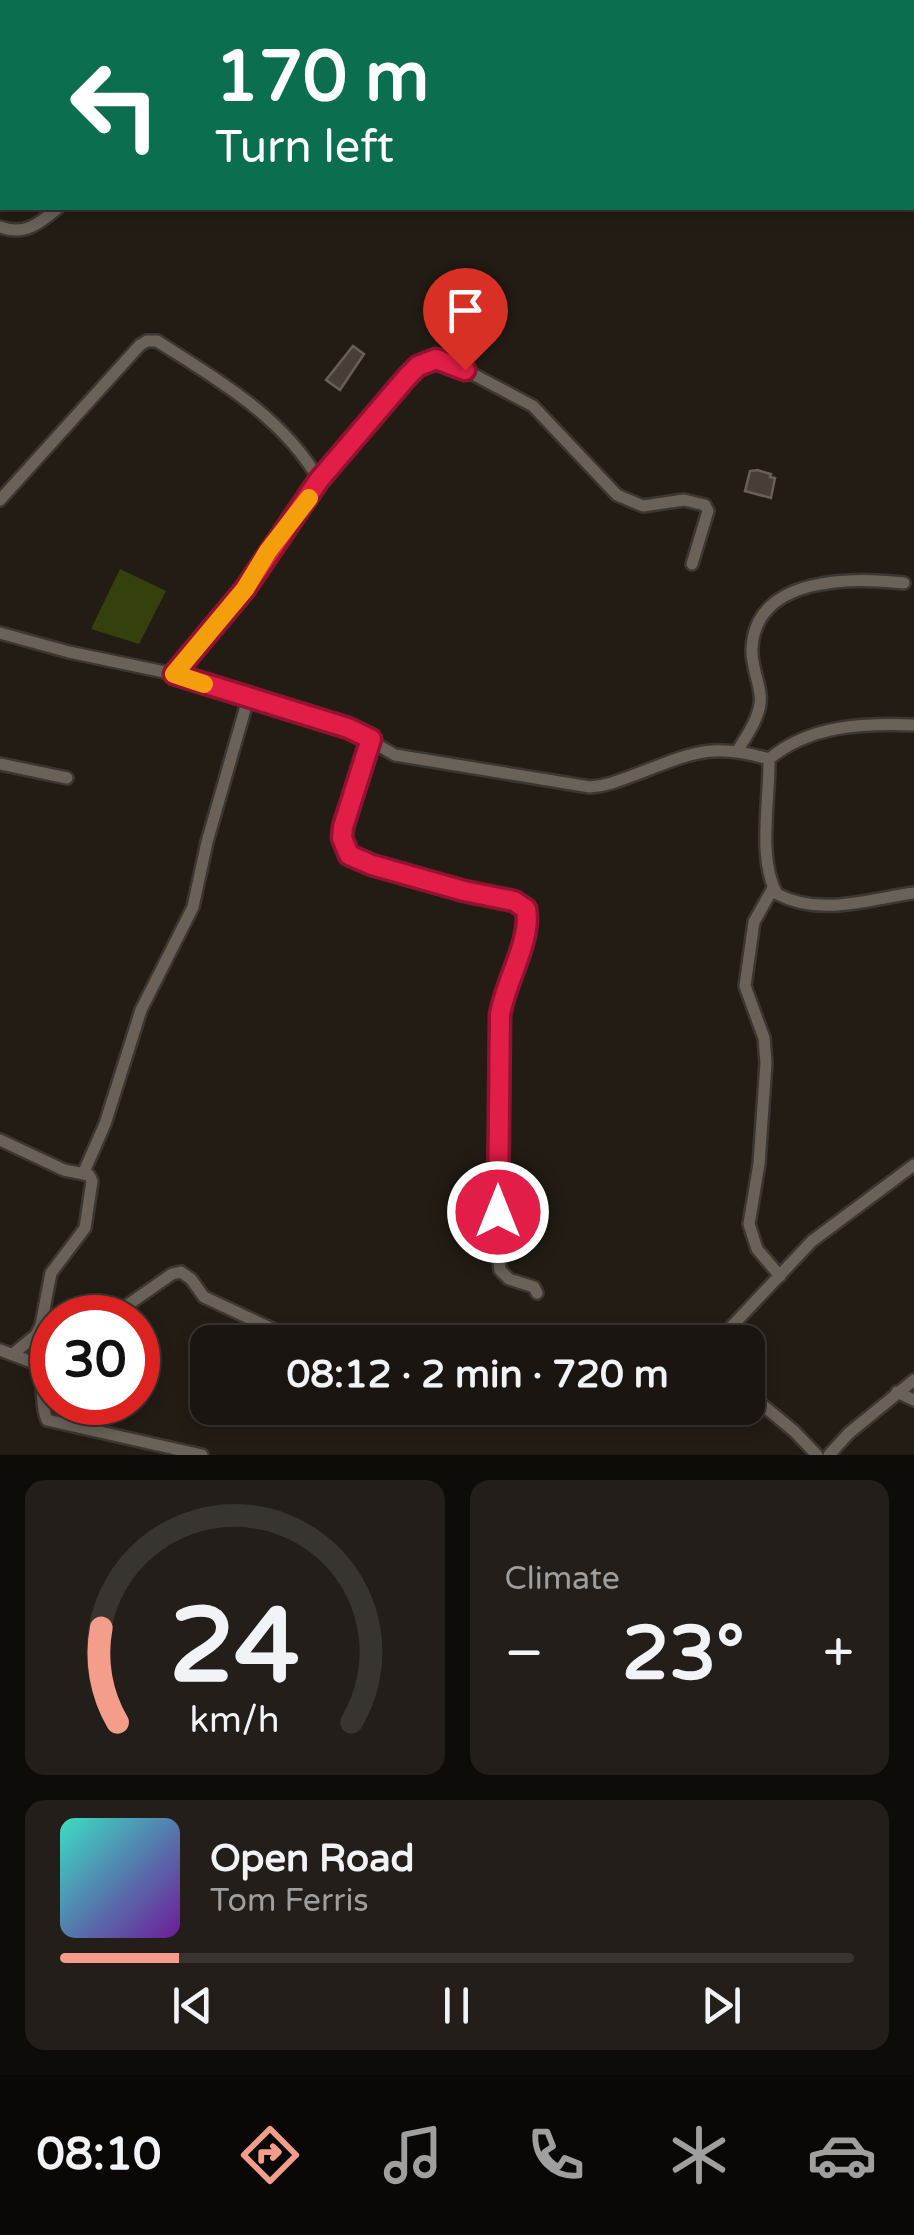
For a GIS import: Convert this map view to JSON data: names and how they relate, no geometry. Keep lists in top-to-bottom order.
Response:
{
  "page": {
    "turn": ["170 m", "Turn left"],
    "limit": "30",
    "trip": "08:12 · 2 min · 720 m",
    "tile": "Climate",
    "heat": ["−", "23°", "+"],
    "song": ["Open Road", "Tom Ferris"],
    "tabs": "08:10",
    "gauge": ["24", "km/h"]
  }
}
